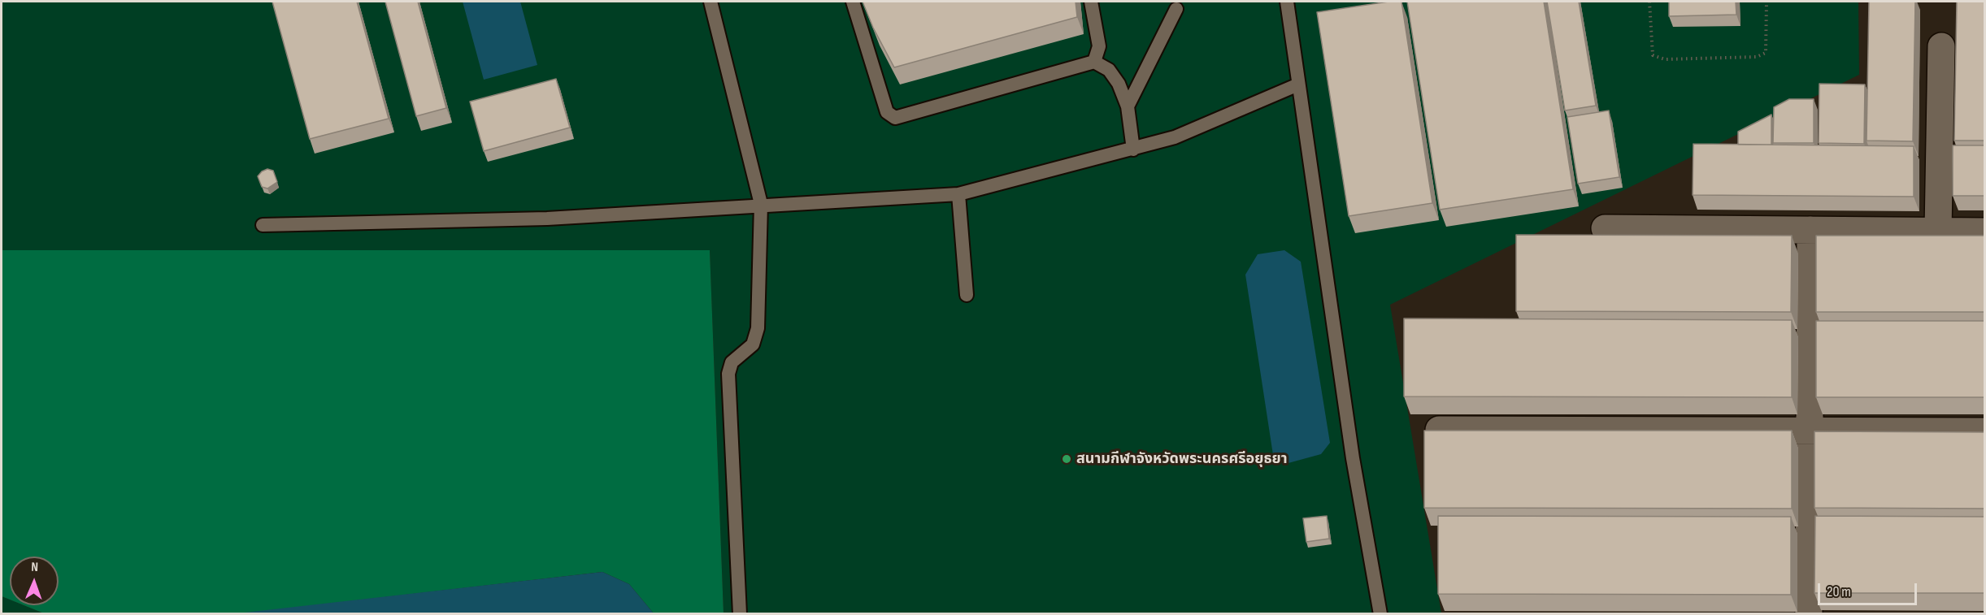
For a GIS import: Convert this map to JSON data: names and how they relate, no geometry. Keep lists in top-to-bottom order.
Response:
{
  "places": ["สนามกีฬาจังหวัดพระนครศรีอยุธยา"],
  "scale_bar": "20 m",
  "north": "top"
}
